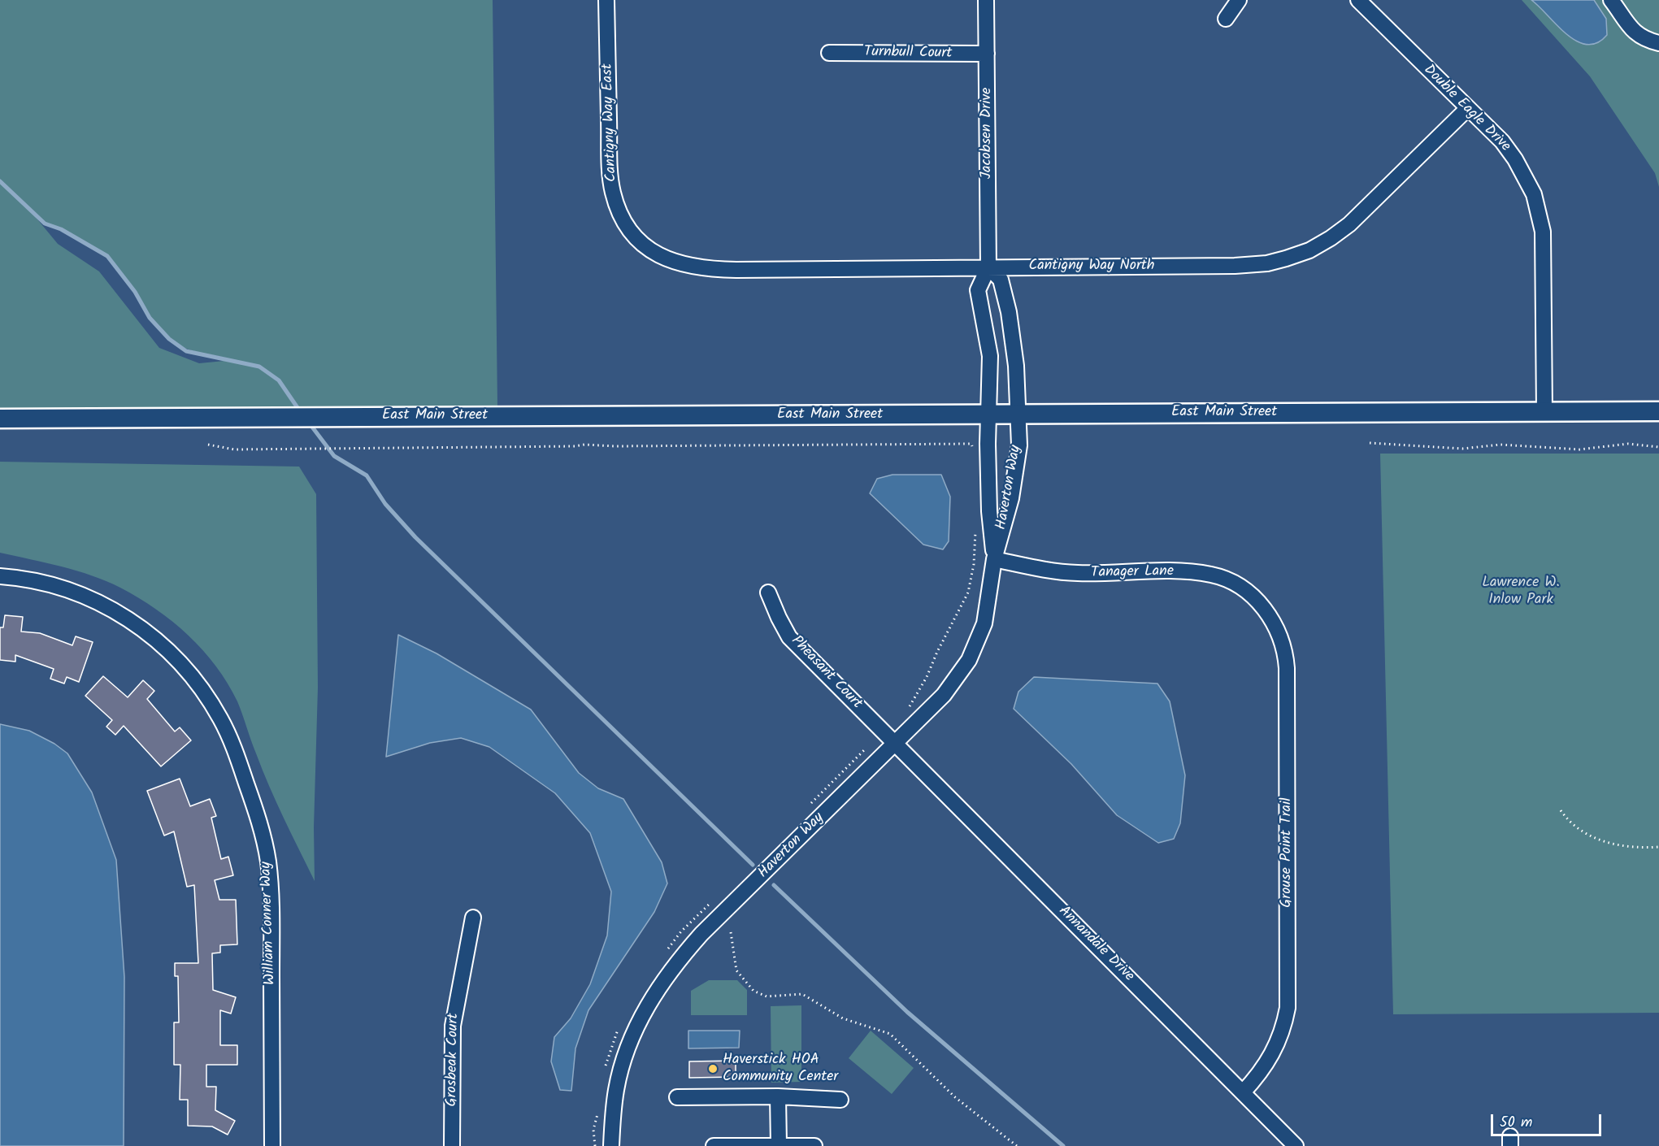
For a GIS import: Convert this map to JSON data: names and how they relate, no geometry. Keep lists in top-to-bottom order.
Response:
{
  "streets": {
    "main road": ["East Main Street"],
    "street": [
      "Turnbull Court",
      "Double Eagle Drive",
      "Cantigny Way East",
      "Jacobsen Drive",
      "Cantigny Way North",
      "Haverton Way",
      "Tanager Lane",
      "Pheasant Court",
      "Grouse Point Trail",
      "William Conner Way",
      "Annandale Drive",
      "Grosbeak Court"
    ]
  },
  "crossings": [
    ["Turnbull Court", "Jacobsen Drive"],
    ["Double Eagle Drive", "Cantigny Way North"],
    ["Double Eagle Drive", "East Main Street"],
    ["Cantigny Way East", "Cantigny Way North"],
    ["Jacobsen Drive", "Cantigny Way North"],
    ["Jacobsen Drive", "East Main Street"],
    ["Jacobsen Drive", "Haverton Way"],
    ["East Main Street", "Haverton Way"],
    ["Haverton Way", "Tanager Lane"],
    ["Haverton Way", "Pheasant Court"],
    ["Haverton Way", "Annandale Drive"],
    ["Tanager Lane", "Grouse Point Trail"],
    ["Pheasant Court", "Annandale Drive"],
    ["Grouse Point Trail", "Annandale Drive"]
  ],
  "parks": ["Lawrence W. Inlow Park"],
  "places": ["Haverstick HOA Community Center"],
  "scale_bar": "50 m"
}
